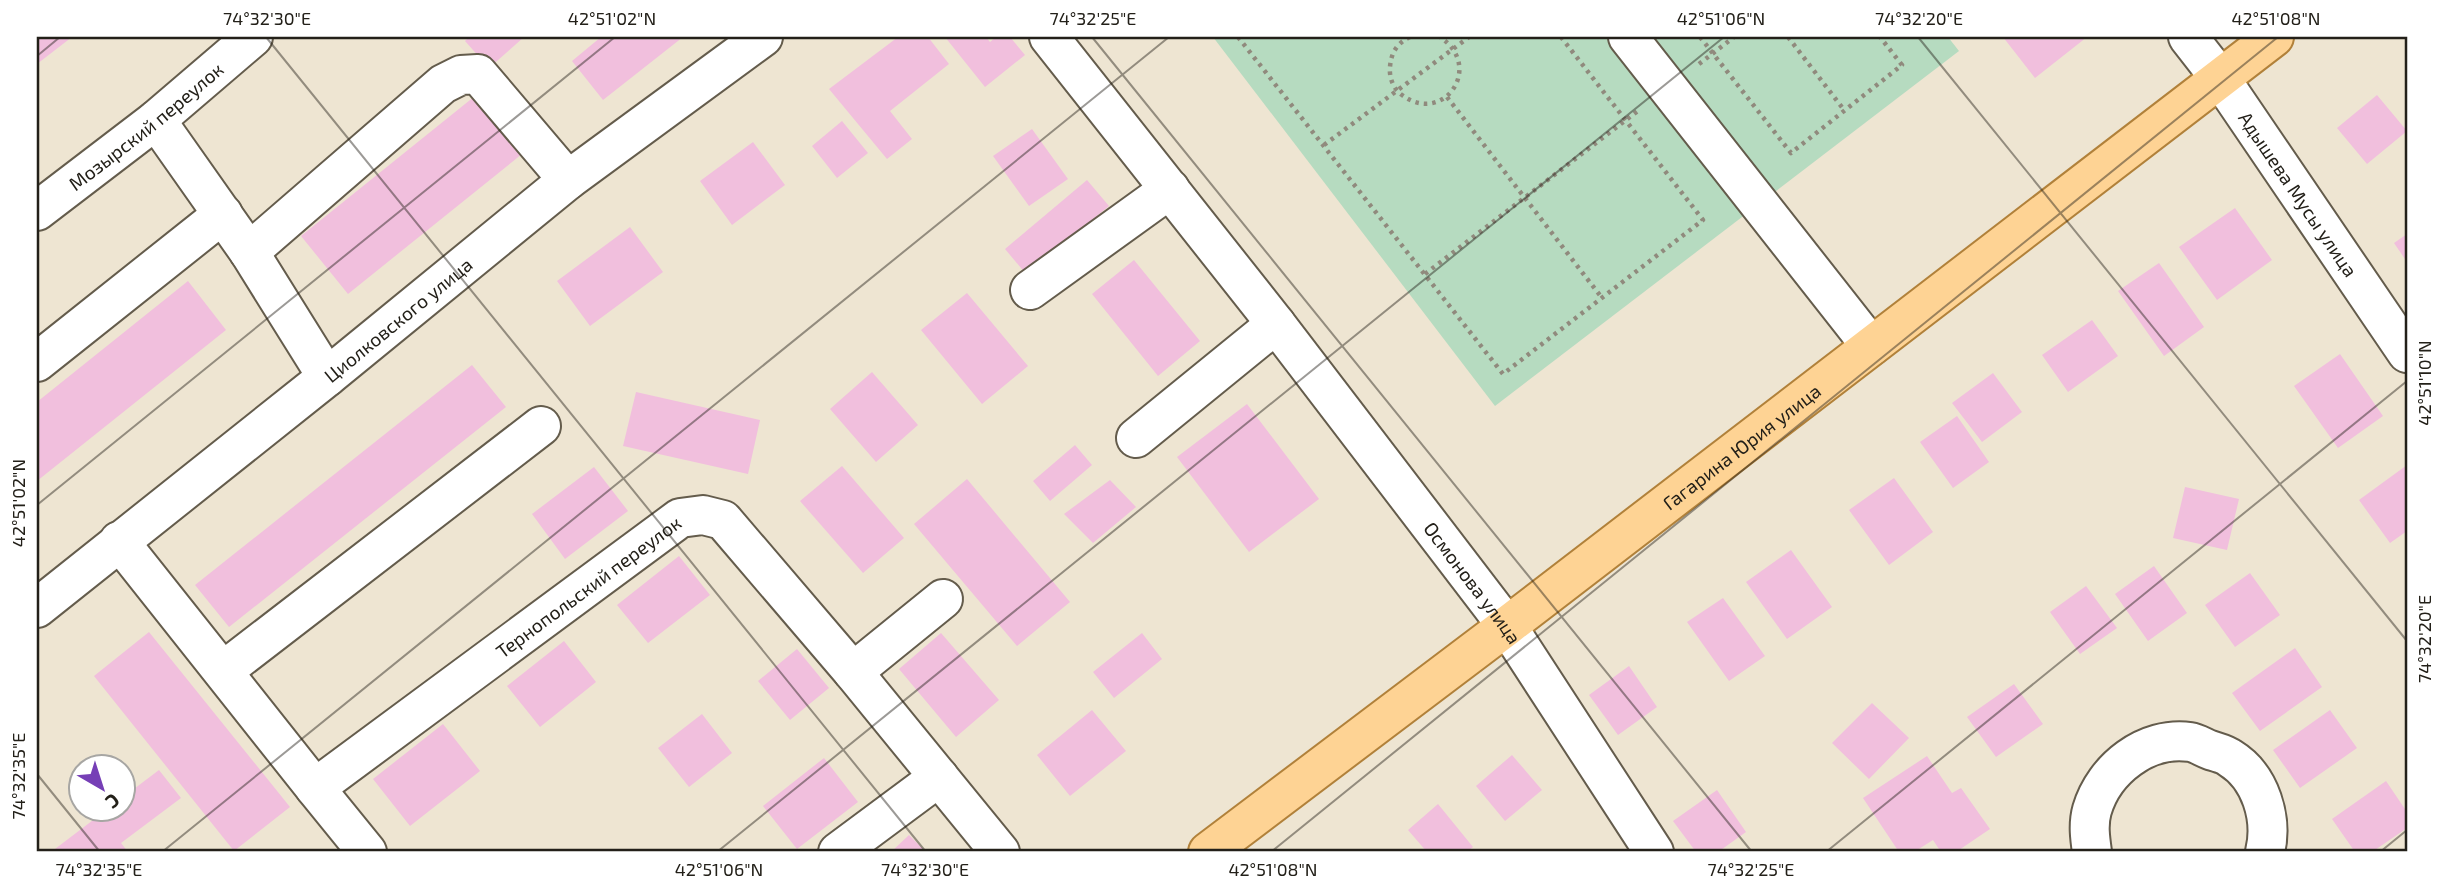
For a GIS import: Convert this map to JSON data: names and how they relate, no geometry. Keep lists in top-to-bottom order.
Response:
{
  "streets": {
    "main road": ["Гагарина Юрия улица"],
    "street": [
      "Мозырский переулок",
      "Адышева Мусы улица",
      "Циолковского улица",
      "Осмонова улица",
      "Тернопольский переулок"
    ]
  },
  "crossings": [
    ["Адышева Мусы улица", "Гагарина Юрия улица"],
    ["Гагарина Юрия улица", "Осмонова улица"]
  ],
  "north": "bottom right",
  "coordinates": [
    "74°32'30\"E",
    "42°51'02\"N",
    "74°32'25\"E",
    "42°51'06\"N",
    "74°32'20\"E",
    "42°51'08\"N",
    "42°51'10\"N",
    "74°32'35\"E"
  ]
}
